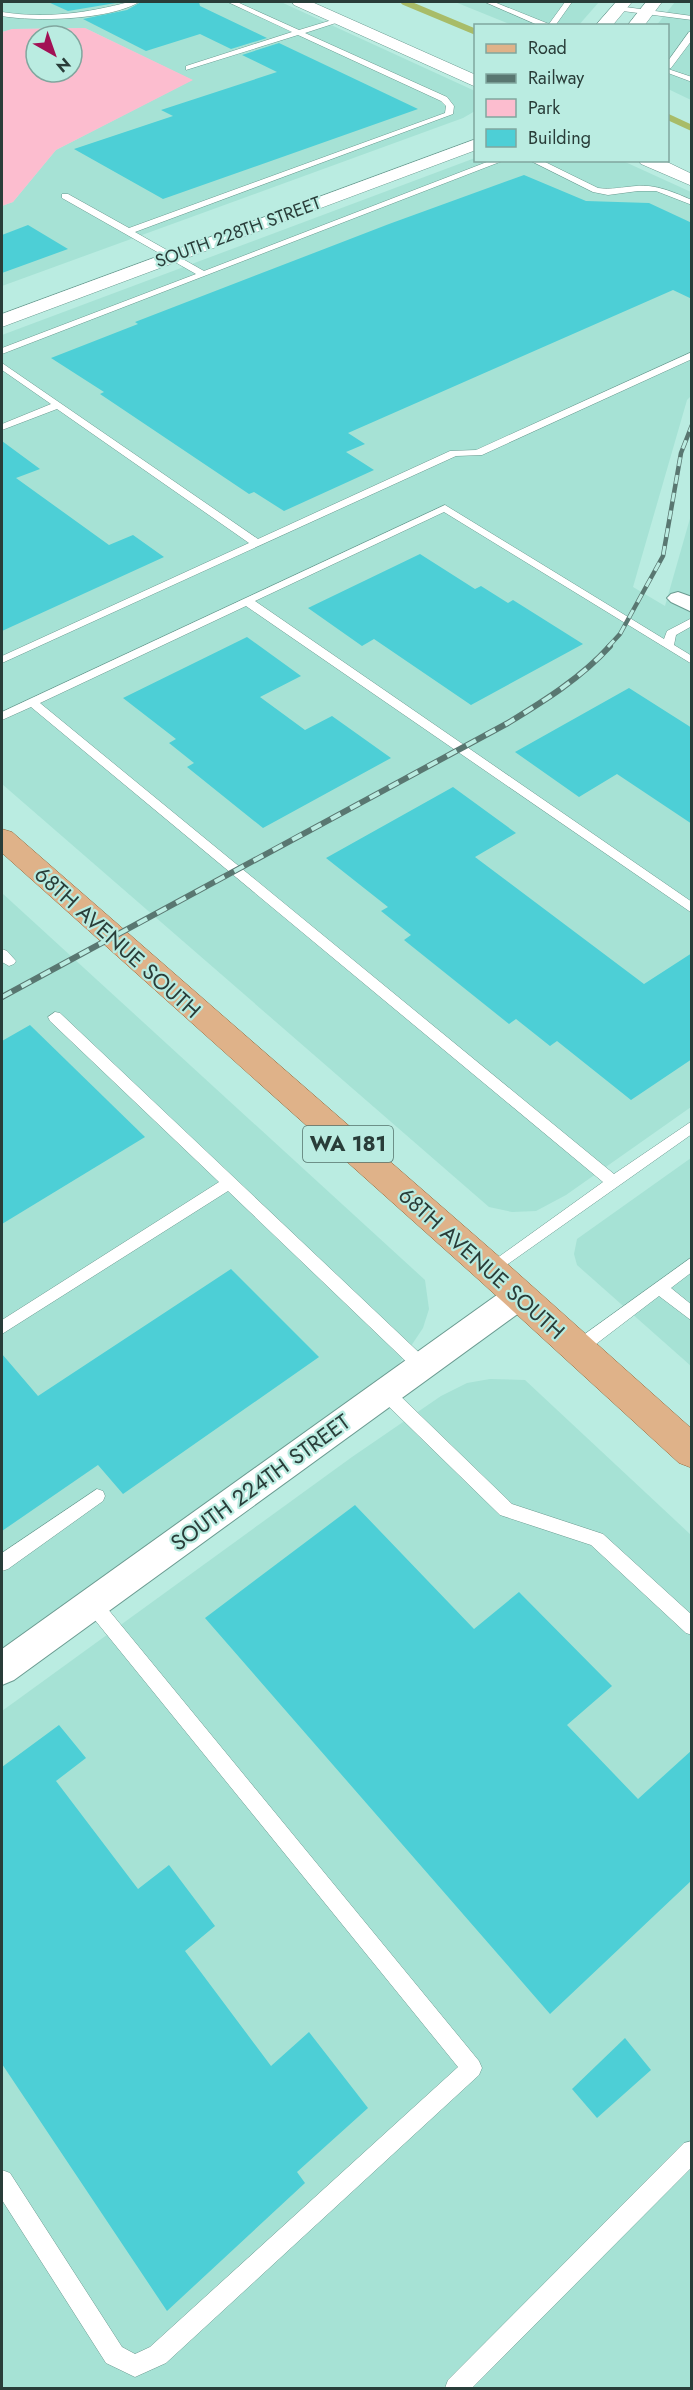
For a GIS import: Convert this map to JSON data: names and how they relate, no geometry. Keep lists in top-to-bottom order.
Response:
{
  "streets": {
    "main road": ["SOUTH 228TH STREET", "68TH AVENUE SOUTH", "WA 181"],
    "street": ["SOUTH 224TH STREET"]
  },
  "crossings": [
    ["68TH AVENUE SOUTH", "SOUTH 224TH STREET"]
  ],
  "legend": [
    "Road",
    "Railway",
    "Park",
    "Building"
  ],
  "north": "bottom right"
}
